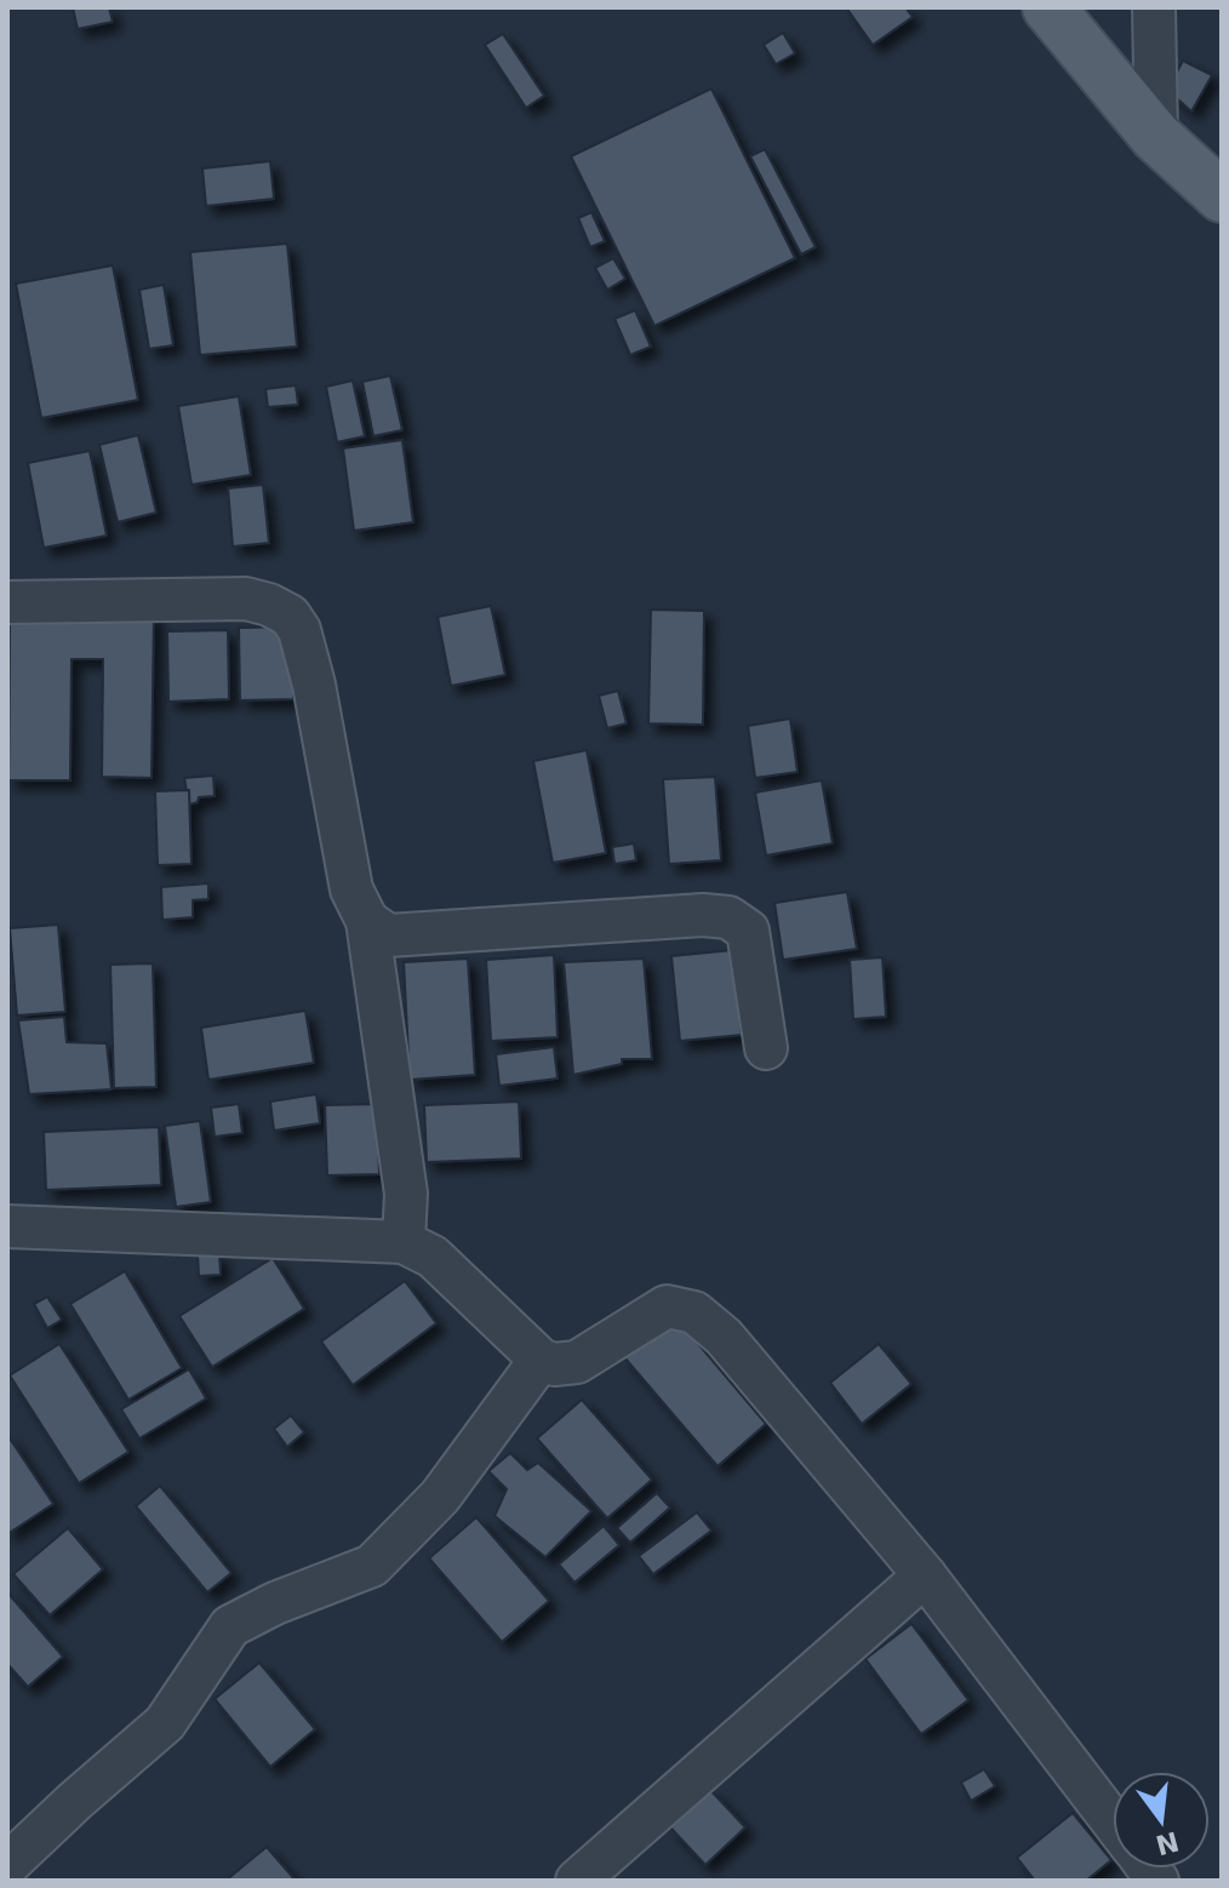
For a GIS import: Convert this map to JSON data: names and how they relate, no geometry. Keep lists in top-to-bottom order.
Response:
{
  "north": "bottom"
}
